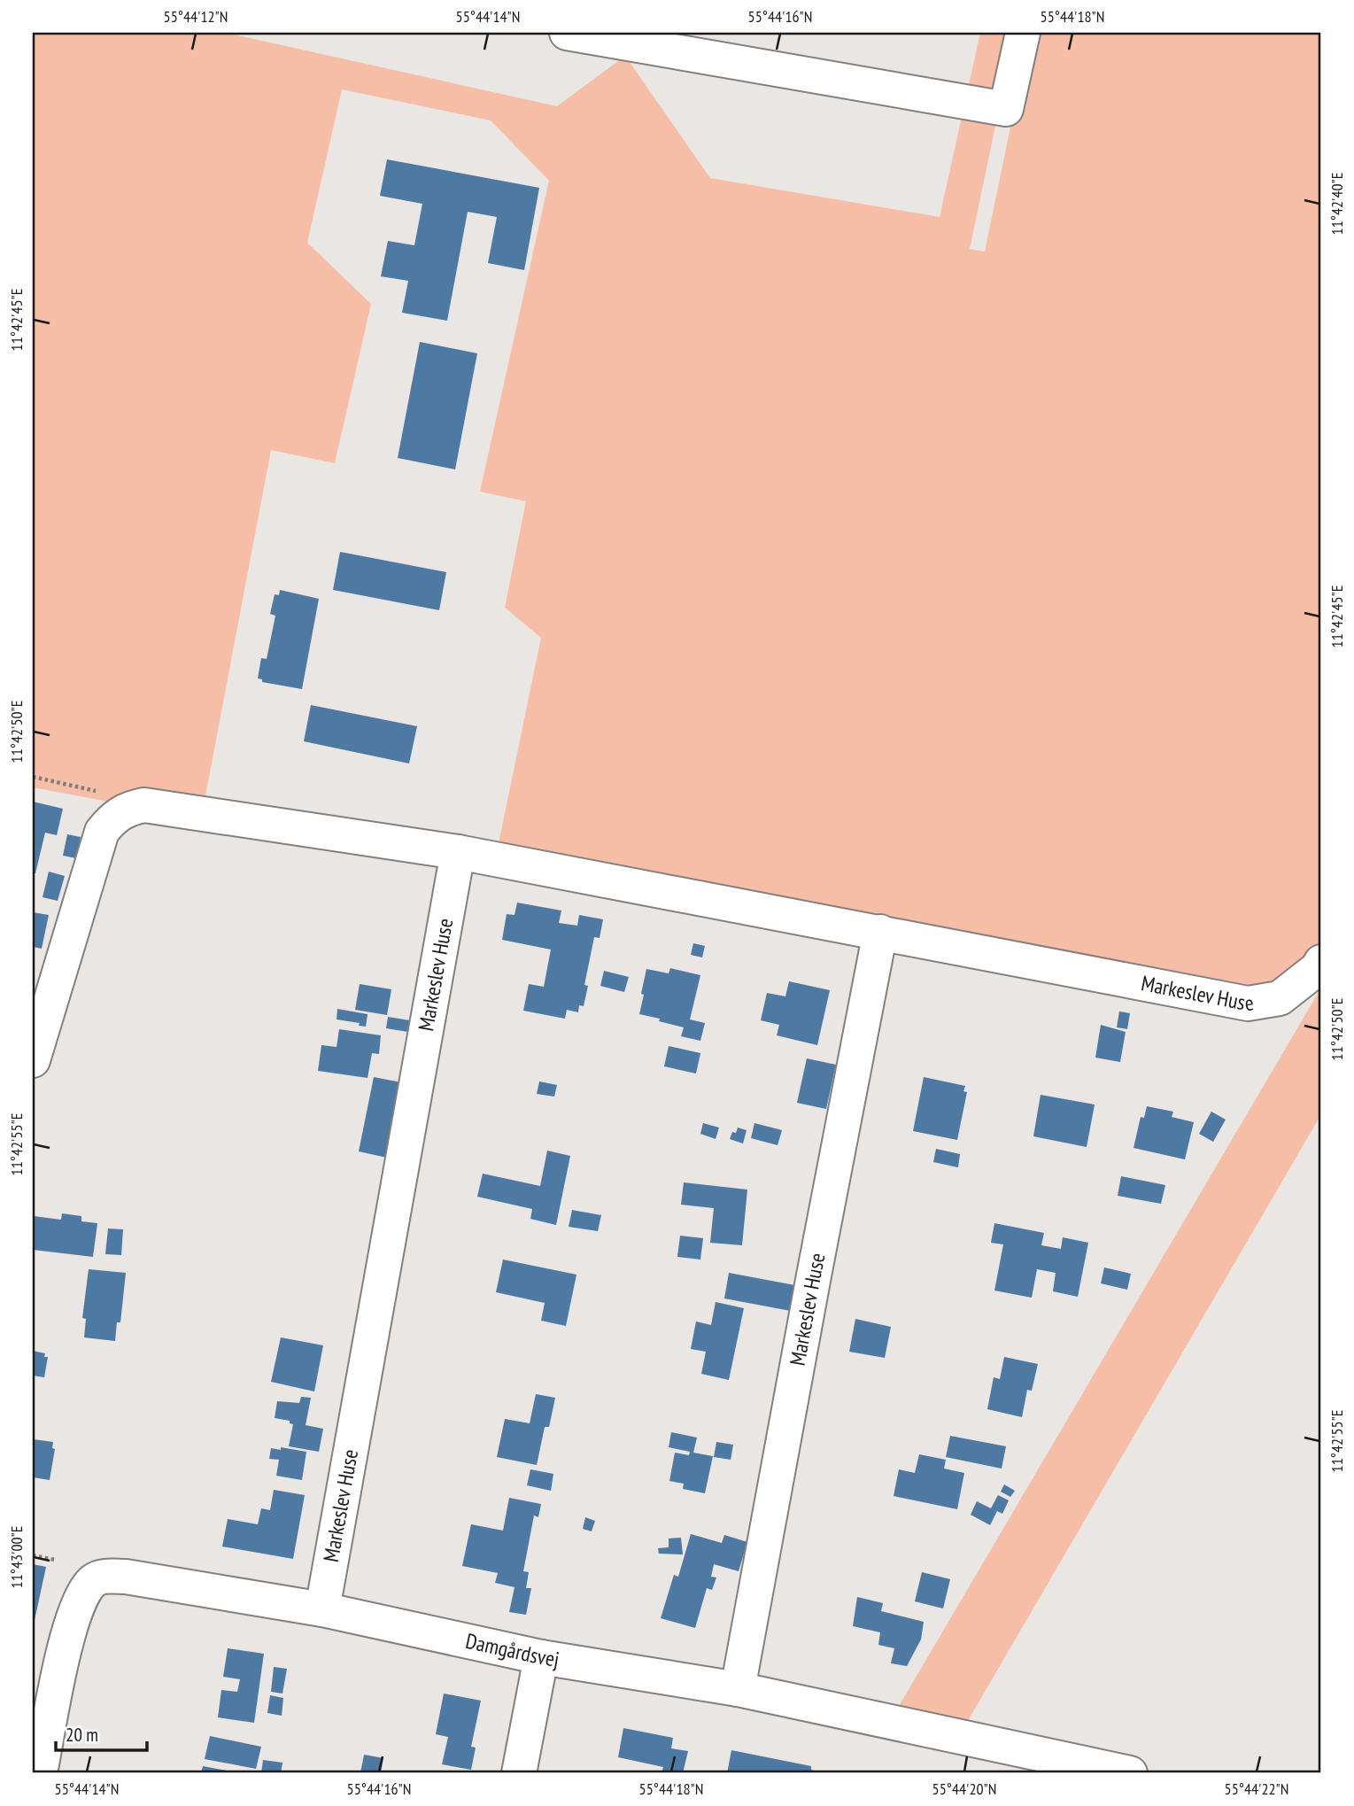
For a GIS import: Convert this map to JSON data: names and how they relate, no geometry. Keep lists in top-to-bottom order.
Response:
{
  "streets": {
    "street": ["Markeslev Huse", "Damgårdsvej"]
  },
  "crossings": [
    ["Markeslev Huse", "Damgårdsvej"]
  ],
  "scale_bar": "20 m",
  "coordinates": [
    "55°44'12\"N",
    "55°44'14\"N",
    "55°44'16\"N",
    "55°44'18\"N",
    "11°42'40\"E",
    "11°42'45\"E",
    "11°42'50\"E",
    "11°42'55\"E",
    "11°43'00\"E",
    "55°44'20\"N",
    "55°44'22\"N"
  ]
}
